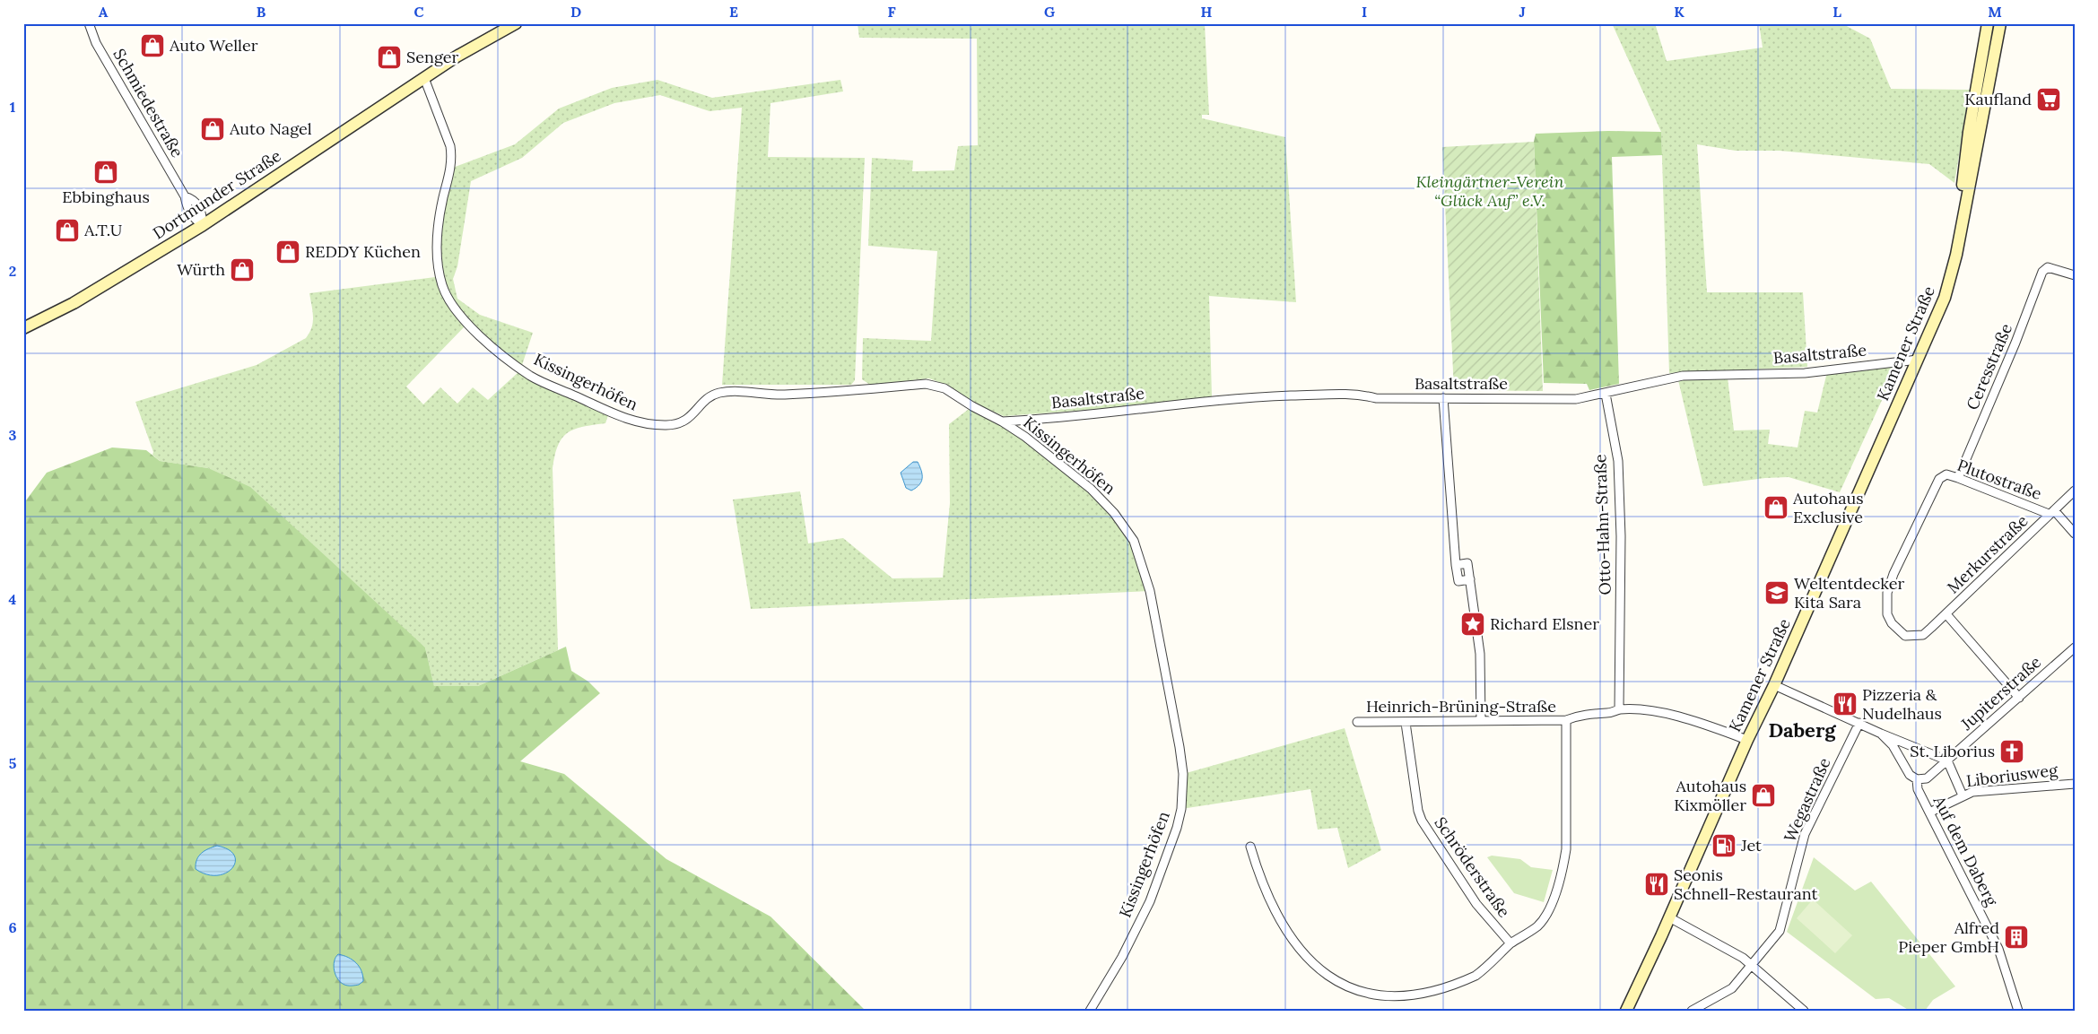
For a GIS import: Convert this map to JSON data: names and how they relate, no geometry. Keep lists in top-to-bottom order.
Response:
{
  "streets": {
    "main road": ["Dortmunder Straße", "Kamener Straße"],
    "street": [
      "Schmiedestraße",
      "Basaltstraße",
      "Ceresstraße",
      "Kissingerhöfen",
      "Plutostraße",
      "Otto-Hahn-Straße",
      "Merkurstraße",
      "Jupiterstraße",
      "Heinrich-Brüning-Straße",
      "Liboriusweg",
      "Wegastraße",
      "Auf dem Daberg",
      "Schröderstraße"
    ]
  },
  "crossings": [
    ["Schmiedestraße", "Dortmunder Straße"],
    ["Dortmunder Straße", "Kissingerhöfen"],
    ["Kamener Straße", "Basaltstraße"],
    ["Kamener Straße", "Heinrich-Brüning-Straße"],
    ["Kamener Straße", "Auf dem Daberg"],
    ["Basaltstraße", "Kissingerhöfen"],
    ["Basaltstraße", "Otto-Hahn-Straße"],
    ["Ceresstraße", "Plutostraße"],
    ["Plutostraße", "Merkurstraße"],
    ["Otto-Hahn-Straße", "Heinrich-Brüning-Straße"],
    ["Merkurstraße", "Jupiterstraße"],
    ["Jupiterstraße", "Auf dem Daberg"],
    ["Heinrich-Brüning-Straße", "Schröderstraße"],
    ["Liboriusweg", "Auf dem Daberg"],
    ["Wegastraße", "Auf dem Daberg"]
  ],
  "districts": ["Daberg"],
  "parks": ["Kleingärtner-Verein “Glück Auf” e.V."],
  "places": {
    "shop": [
      "Auto Weller",
      "Senger",
      "Auto Nagel",
      "Ebbinghaus",
      "A.T.U",
      "REDDY Küchen",
      "Würth",
      "Autohaus Exclusive",
      "Autohaus Kixmöller"
    ],
    "supermarket": ["Kaufland"],
    "school or university": ["Weltentdecker Kita Sara"],
    "place": ["Richard Elsner"],
    "restaurant": ["Pizzeria & Nudelhaus", "Seonis Schnell-Restaurant"],
    "church": ["St. Liborius"],
    "fuel station": ["Jet"],
    "building": ["Alfred Pieper GmbH"]
  },
  "grid": {
    "columns": [
      "A",
      "B",
      "C",
      "D",
      "E",
      "F",
      "G",
      "H",
      "I",
      "J",
      "K",
      "L",
      "M"
    ],
    "rows": [
      "1",
      "2",
      "3",
      "4",
      "5",
      "6"
    ]
  }
}
